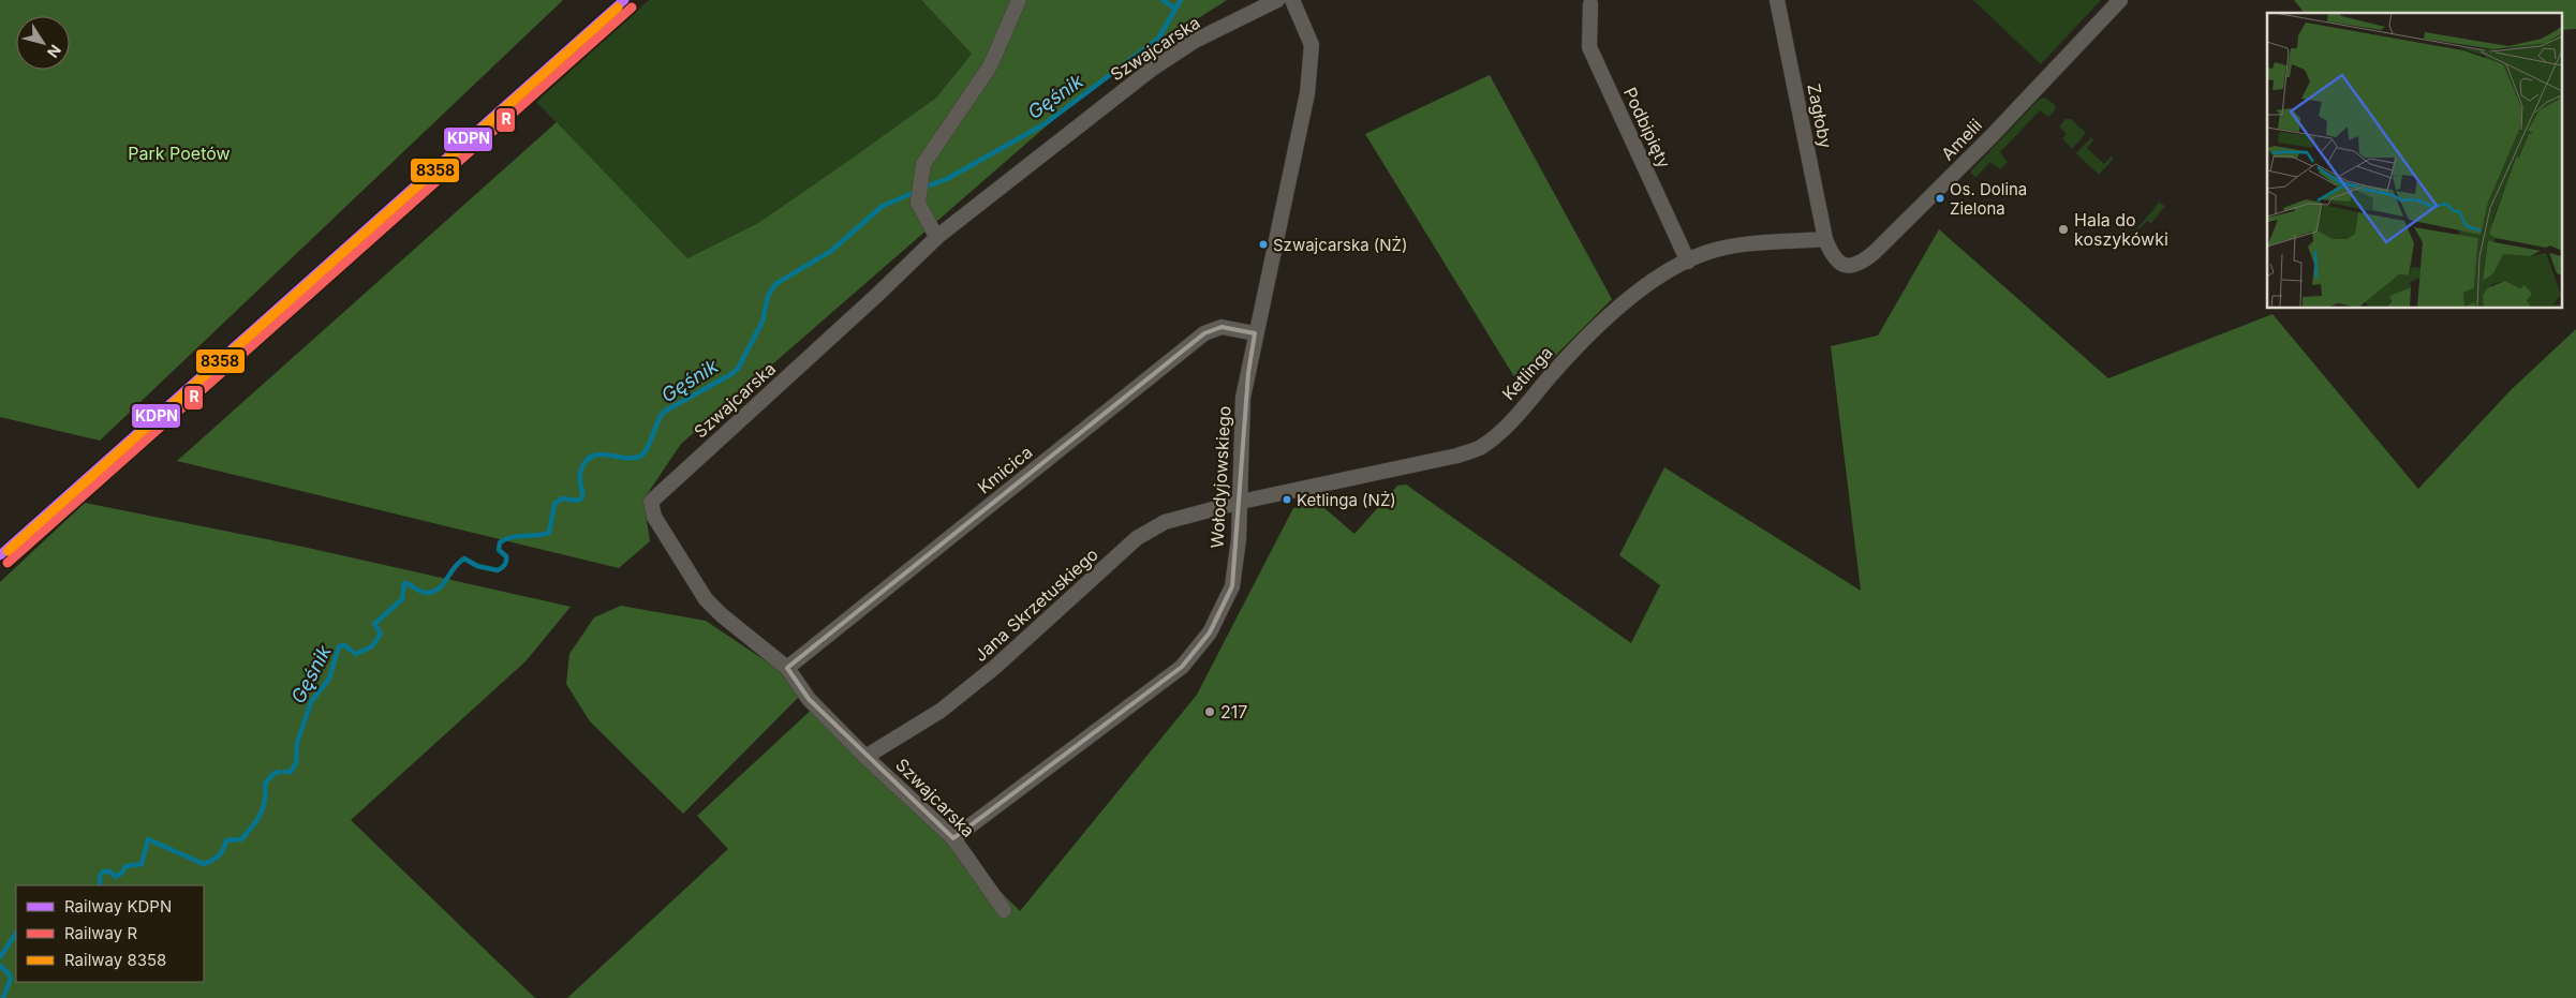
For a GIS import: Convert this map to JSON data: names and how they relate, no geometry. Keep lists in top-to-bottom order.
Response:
{
  "streets": {
    "street": [
      "Szwajcarska",
      "Zagłoby",
      "Podbipięty",
      "Amelii",
      "Ketlinga",
      "Kmicica",
      "Wołodyjowskiego",
      "Jana Skrzetuskiego"
    ]
  },
  "crossings": [
    ["Szwajcarska", "Kmicica"],
    ["Szwajcarska", "Wołodyjowskiego"],
    ["Szwajcarska", "Jana Skrzetuskiego"],
    ["Zagłoby", "Amelii"],
    ["Zagłoby", "Ketlinga"],
    ["Podbipięty", "Ketlinga"],
    ["Amelii", "Ketlinga"],
    ["Ketlinga", "Wołodyjowskiego"],
    ["Ketlinga", "Jana Skrzetuskiego"],
    ["Kmicica", "Wołodyjowskiego"],
    ["Wołodyjowskiego", "Jana Skrzetuskiego"]
  ],
  "water": ["Gęśnik"],
  "parks": ["Park Poetów"],
  "places": [
    "Os. Dolina Zielona",
    "Hala do koszykówki",
    "Szwajcarska (NŻ)",
    "Ketlinga (NŻ)",
    "217"
  ],
  "lines": ["rail line KDPN", "rail line R", "rail line 8358"],
  "legend": ["Railway KDPN", "Railway R", "Railway 8358"],
  "north": "bottom right"
}
